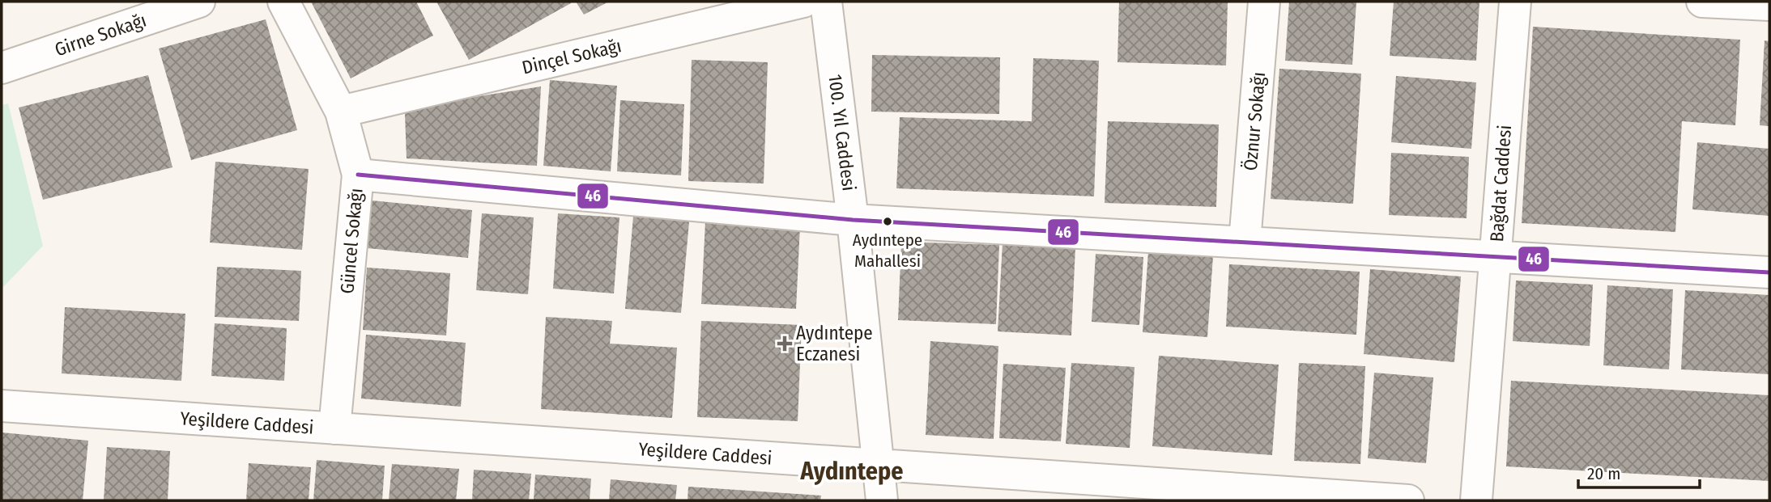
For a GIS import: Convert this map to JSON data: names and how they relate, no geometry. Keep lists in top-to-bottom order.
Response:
{
  "streets": {
    "street": [
      "Girne Sokağı",
      "Dinçel Sokağı",
      "Öznur Sokağı",
      "100. Yıl Caddesi",
      "Bağdat Caddesi",
      "Güncel Sokağı",
      "Yeşildere Caddesi"
    ]
  },
  "crossings": [
    ["Dinçel Sokağı", "Güncel Sokağı"],
    ["100. Yıl Caddesi", "Yeşildere Caddesi"],
    ["Güncel Sokağı", "Yeşildere Caddesi"]
  ],
  "districts": ["Aydıntepe"],
  "places": {
    "other": ["Aydıntepe Mahallesi"],
    "health": ["Aydıntepe Eczanesi"]
  },
  "lines": ["transit line 46"],
  "scale_bar": "20 m"
}
